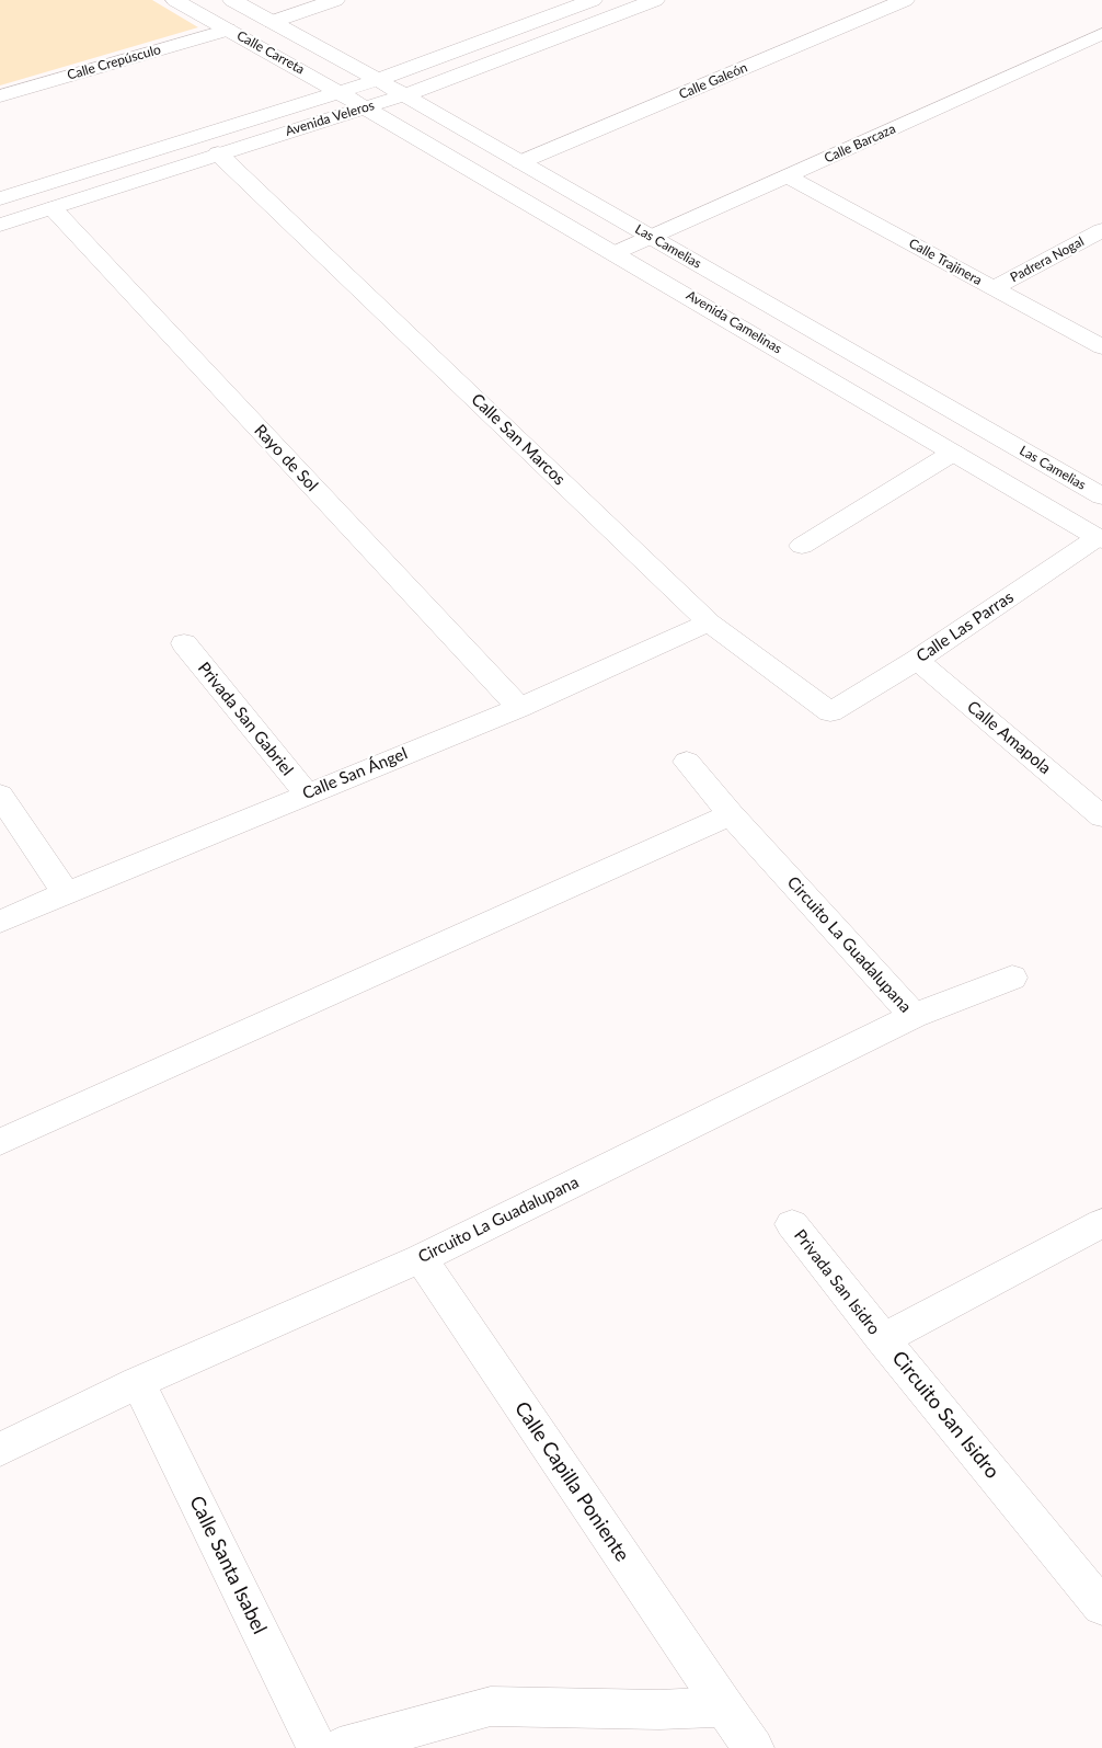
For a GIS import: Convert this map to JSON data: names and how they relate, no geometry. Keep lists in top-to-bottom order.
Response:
{
  "streets": {
    "street": [
      "Calle Carreta",
      "Calle Crepúsculo",
      "Calle Galeón",
      "Avenida Veleros",
      "Calle Barcaza",
      "Las Camelias",
      "Padrera Nogal",
      "Calle Trajinera",
      "Avenida Camelinas",
      "Calle San Marcos",
      "Rayo de Sol",
      "Calle Las Parras",
      "Privada San Gabriel",
      "Calle Amapola",
      "Calle San Ángel",
      "Circuito La Guadalupana",
      "Privada San Isidro",
      "Circuito San Isidro",
      "Calle Capilla Poniente",
      "Calle Santa Isabel"
    ]
  },
  "crossings": [
    ["Calle Carreta", "Calle Crepúsculo"],
    ["Calle Carreta", "Avenida Veleros"],
    ["Calle Carreta", "Avenida Camelinas"],
    ["Calle Galeón", "Las Camelias"],
    ["Avenida Veleros", "Las Camelias"],
    ["Avenida Veleros", "Avenida Camelinas"],
    ["Avenida Veleros", "Calle San Marcos"],
    ["Avenida Veleros", "Rayo de Sol"],
    ["Calle Barcaza", "Las Camelias"],
    ["Calle Barcaza", "Calle Trajinera"],
    ["Calle Barcaza", "Avenida Camelinas"],
    ["Padrera Nogal", "Calle Trajinera"],
    ["Avenida Camelinas", "Calle Las Parras"],
    ["Calle San Marcos", "Calle Las Parras"],
    ["Calle San Marcos", "Calle San Ángel"],
    ["Rayo de Sol", "Calle San Ángel"],
    ["Calle Las Parras", "Calle Amapola"],
    ["Privada San Gabriel", "Calle San Ángel"],
    ["Circuito La Guadalupana", "Calle Capilla Poniente"],
    ["Circuito La Guadalupana", "Calle Santa Isabel"],
    ["Privada San Isidro", "Circuito San Isidro"]
  ]
}
